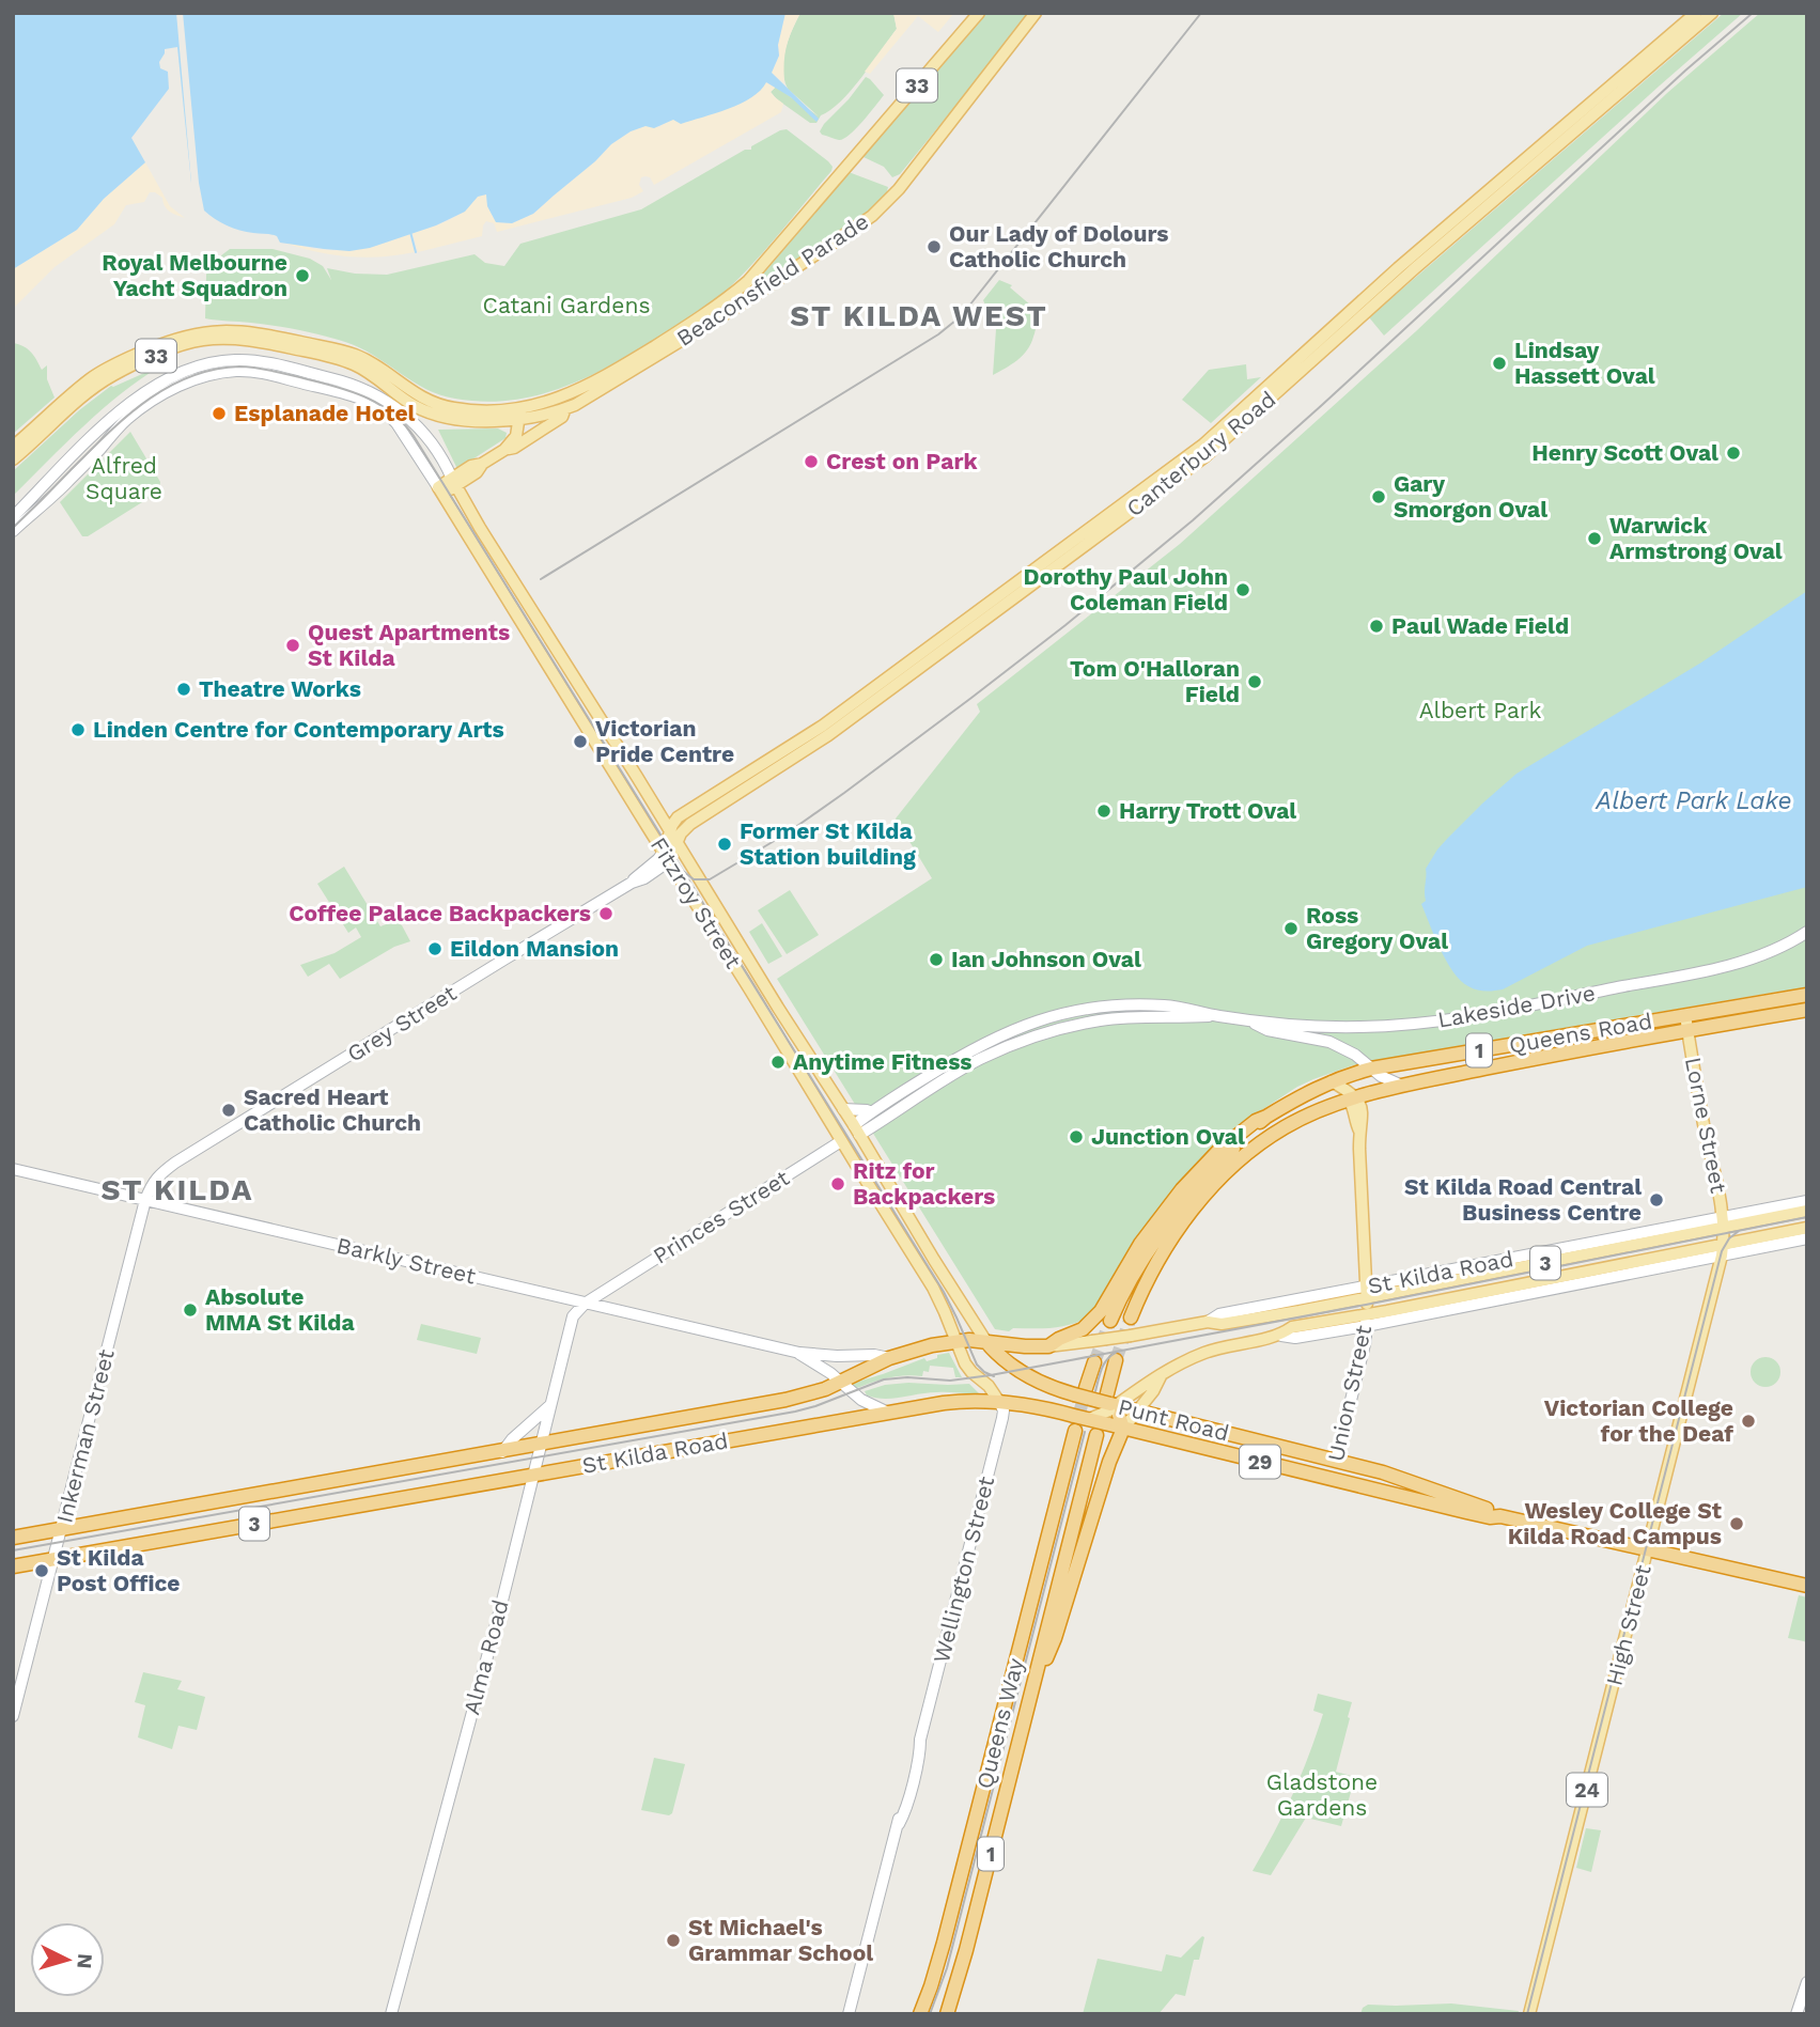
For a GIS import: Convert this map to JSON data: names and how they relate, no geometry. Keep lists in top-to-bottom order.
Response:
{
  "streets": {
    "highway": [
      "Queens Road",
      "1",
      "3",
      "St Kilda Road",
      "Union Street",
      "Punt Road",
      "29",
      "Queens Way"
    ],
    "main road": [
      "33",
      "Beaconsfield Parade",
      "Canterbury Road",
      "Fitzroy Street",
      "Lakeside Drive",
      "Lorne Street",
      "High Street",
      "24"
    ],
    "street": [
      "Grey Street",
      "Princes Street",
      "Barkly Street",
      "Inkerman Street",
      "Wellington Street",
      "Alma Road"
    ]
  },
  "crossings": [
    ["33", "Beaconsfield Parade"],
    ["Beaconsfield Parade", "Fitzroy Street"],
    ["Canterbury Road", "Fitzroy Street"],
    ["Canterbury Road", "Grey Street"],
    ["Fitzroy Street", "Lakeside Drive"],
    ["Fitzroy Street", "Grey Street"],
    ["Fitzroy Street", "Princes Street"],
    ["Fitzroy Street", "St Kilda Road"],
    ["Fitzroy Street", "Punt Road"],
    ["Fitzroy Street", "Wellington Street"],
    ["Lakeside Drive", "Princes Street"],
    ["Grey Street", "Barkly Street"],
    ["Grey Street", "Inkerman Street"],
    ["Queens Road", "Lorne Street"],
    ["Queens Road", "Union Street"],
    ["1", "St Kilda Road"],
    ["1", "Punt Road"],
    ["1", "Queens Way"],
    ["Lorne Street", "St Kilda Road"],
    ["Lorne Street", "High Street"],
    ["Princes Street", "Barkly Street"],
    ["Princes Street", "Alma Road"],
    ["Barkly Street", "St Kilda Road"],
    ["Barkly Street", "Inkerman Street"],
    ["Barkly Street", "Alma Road"],
    ["St Kilda Road", "Union Street"],
    ["St Kilda Road", "Punt Road"],
    ["St Kilda Road", "Inkerman Street"],
    ["St Kilda Road", "Wellington Street"],
    ["St Kilda Road", "High Street"],
    ["St Kilda Road", "Alma Road"],
    ["St Kilda Road", "Queens Way"],
    ["Union Street", "Punt Road"],
    ["Punt Road", "High Street"],
    ["Punt Road", "Queens Way"]
  ],
  "districts": ["ST KILDA WEST", "ST KILDA"],
  "water": ["Albert Park Lake"],
  "parks": [
    "Catani Gardens",
    "Alfred Square",
    "Albert Park",
    "Gladstone Gardens"
  ],
  "places": [
    "Our Lady of Dolours Catholic Church",
    "Royal Melbourne Yacht Squadron",
    "Lindsay Hassett Oval",
    "Esplanade Hotel",
    "Henry Scott Oval",
    "Crest on Park",
    "Gary Smorgon Oval",
    "Warwick Armstrong Oval",
    "Dorothy Paul John Coleman Field",
    "Paul Wade Field",
    "Quest Apartments St Kilda",
    "Tom O'Halloran Field",
    "Theatre Works",
    "Linden Centre for Contemporary Arts",
    "Victorian Pride Centre",
    "Harry Trott Oval",
    "Former St Kilda Station building",
    "Coffee Palace Backpackers",
    "Ross Gregory Oval",
    "Eildon Mansion",
    "Ian Johnson Oval",
    "Anytime Fitness",
    "Sacred Heart Catholic Church",
    "Junction Oval",
    "Ritz for Backpackers",
    "St Kilda Road Central Business Centre",
    "Absolute MMA St Kilda",
    "Victorian College for the Deaf",
    "Wesley College St Kilda Road Campus",
    "St Kilda Post Office",
    "St Michael's Grammar School"
  ],
  "north": "right"
}
